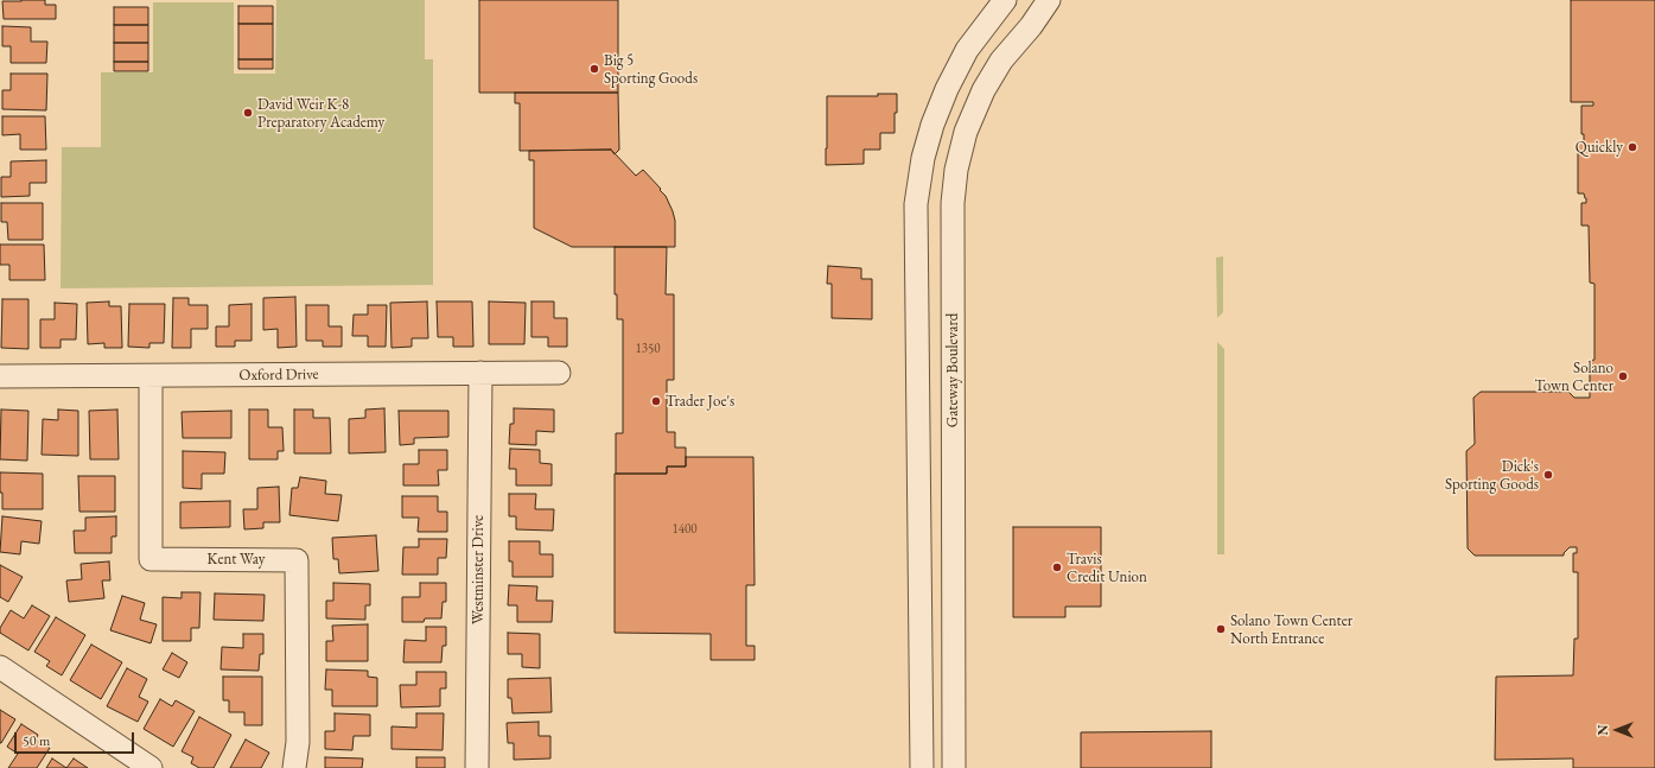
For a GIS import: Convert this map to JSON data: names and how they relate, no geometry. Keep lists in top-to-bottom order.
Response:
{
  "streets": {
    "street": [
      "Gateway Boulevard",
      "Oxford Drive",
      "Kent Way",
      "Westminster Drive"
    ]
  },
  "crossings": [
    ["Oxford Drive", "Kent Way"],
    ["Oxford Drive", "Westminster Drive"]
  ],
  "places": [
    "Big 5 Sporting Goods",
    "David Weir K-8 Preparatory Academy",
    "Quickly",
    "Solano Town Center",
    "Trader Joe's",
    "Dick's Sporting Goods",
    "Travis Credit Union",
    "Solano Town Center North Entrance"
  ],
  "house_numbers": ["1350", "1400"],
  "scale_bar": "50 m",
  "north": "left"
}
